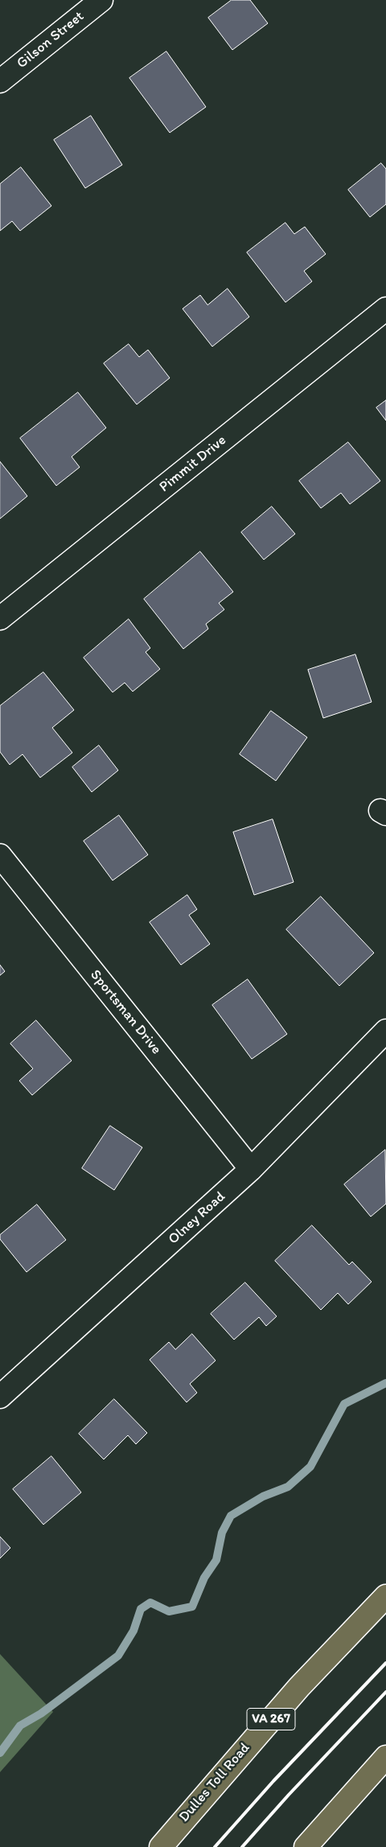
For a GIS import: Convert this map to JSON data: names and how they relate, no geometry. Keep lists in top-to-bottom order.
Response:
{
  "streets": {
    "highway": ["VA 267", "Dulles Toll Road"],
    "street": [
      "Gilson Street",
      "Pimmit Drive",
      "Sportsman Drive",
      "Olney Road"
    ]
  },
  "crossings": [
    ["Sportsman Drive", "Olney Road"]
  ]
}
